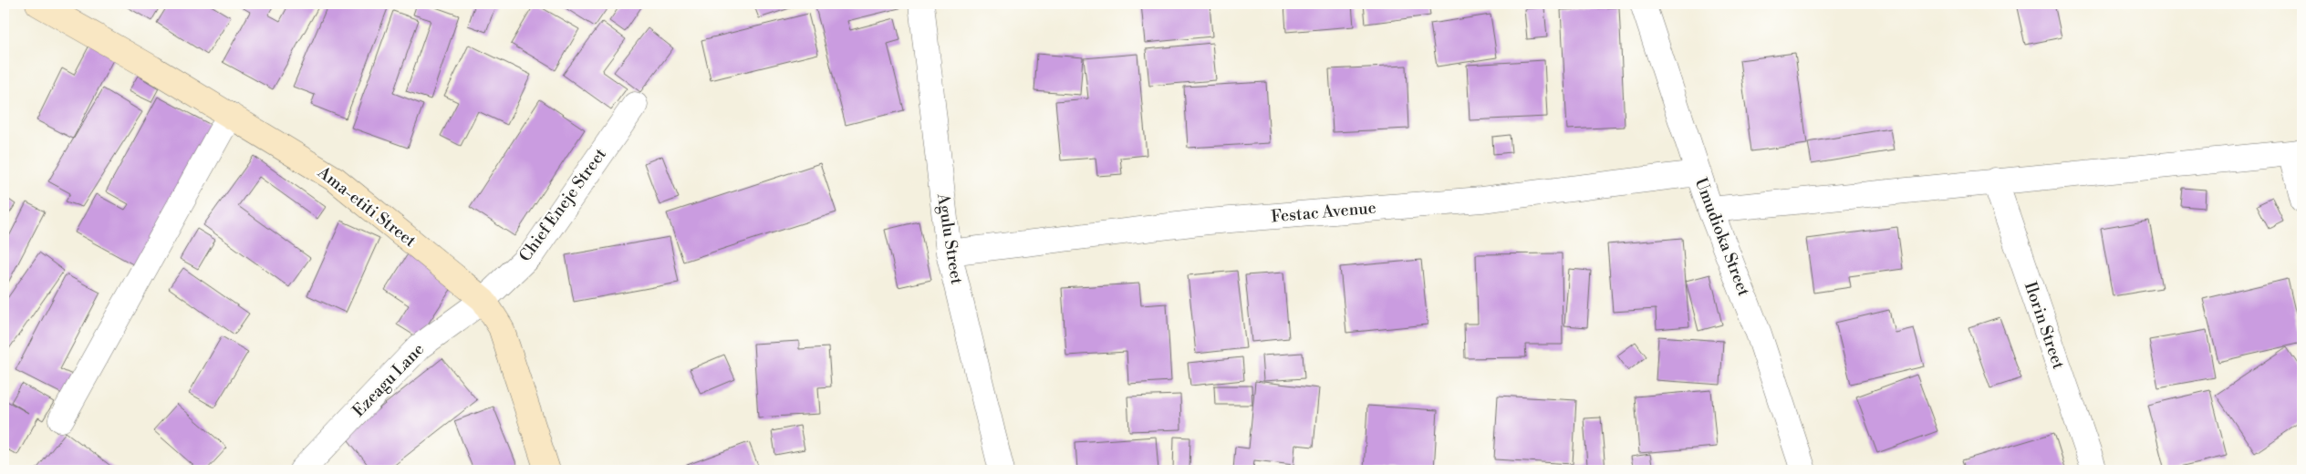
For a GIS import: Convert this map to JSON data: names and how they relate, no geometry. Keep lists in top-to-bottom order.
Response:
{
  "streets": {
    "street": [
      "Chief Eneje Street",
      "Ama-etiti Street",
      "Festac Avenue",
      "Umudioka Street",
      "Agulu Street",
      "Ilorin Street",
      "Ezeagu Lane"
    ]
  },
  "crossings": [
    ["Chief Eneje Street", "Ama-etiti Street"],
    ["Chief Eneje Street", "Ezeagu Lane"],
    ["Ama-etiti Street", "Ezeagu Lane"],
    ["Festac Avenue", "Umudioka Street"],
    ["Festac Avenue", "Agulu Street"]
  ]
}
